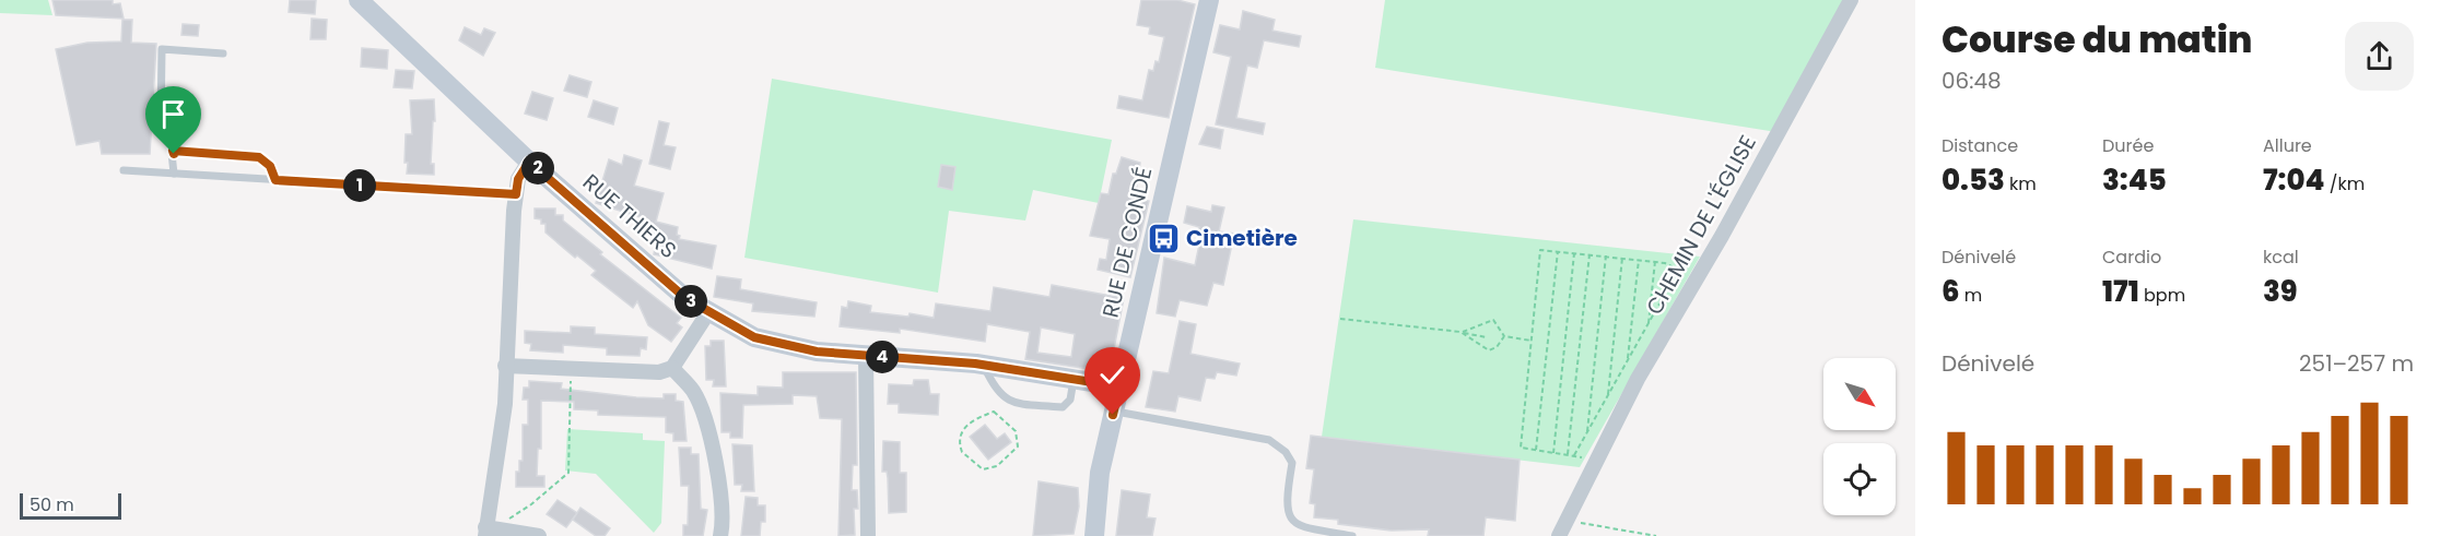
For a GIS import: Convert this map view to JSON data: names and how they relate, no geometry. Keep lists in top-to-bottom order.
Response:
{
  "streets": {
    "street": ["RUE THIERS", "CHEMIN DE L'ÉGLISE", "RUE DE CONDÉ"]
  },
  "crossings": [
    ["RUE THIERS", "RUE DE CONDÉ"]
  ],
  "places": {
    "bus stop": ["Cimetière"]
  },
  "scale_bar": "50 m",
  "north": "bottom right",
  "page": {
    "heading": ["Course du matin", "06:48"],
    "stats": [
      ["Distance", "0.53 km"],
      ["Durée", "3:45"],
      ["Allure", "7:04 /km"],
      ["Dénivelé", "6 m"],
      ["Cardio", "171 bpm"],
      ["kcal", "39"]
    ],
    "pins": [
      "2",
      "1",
      "3",
      "4"
    ],
    "chart": ["Dénivelé", "251–257 m"],
    "scale": "50 m"
  }
}
